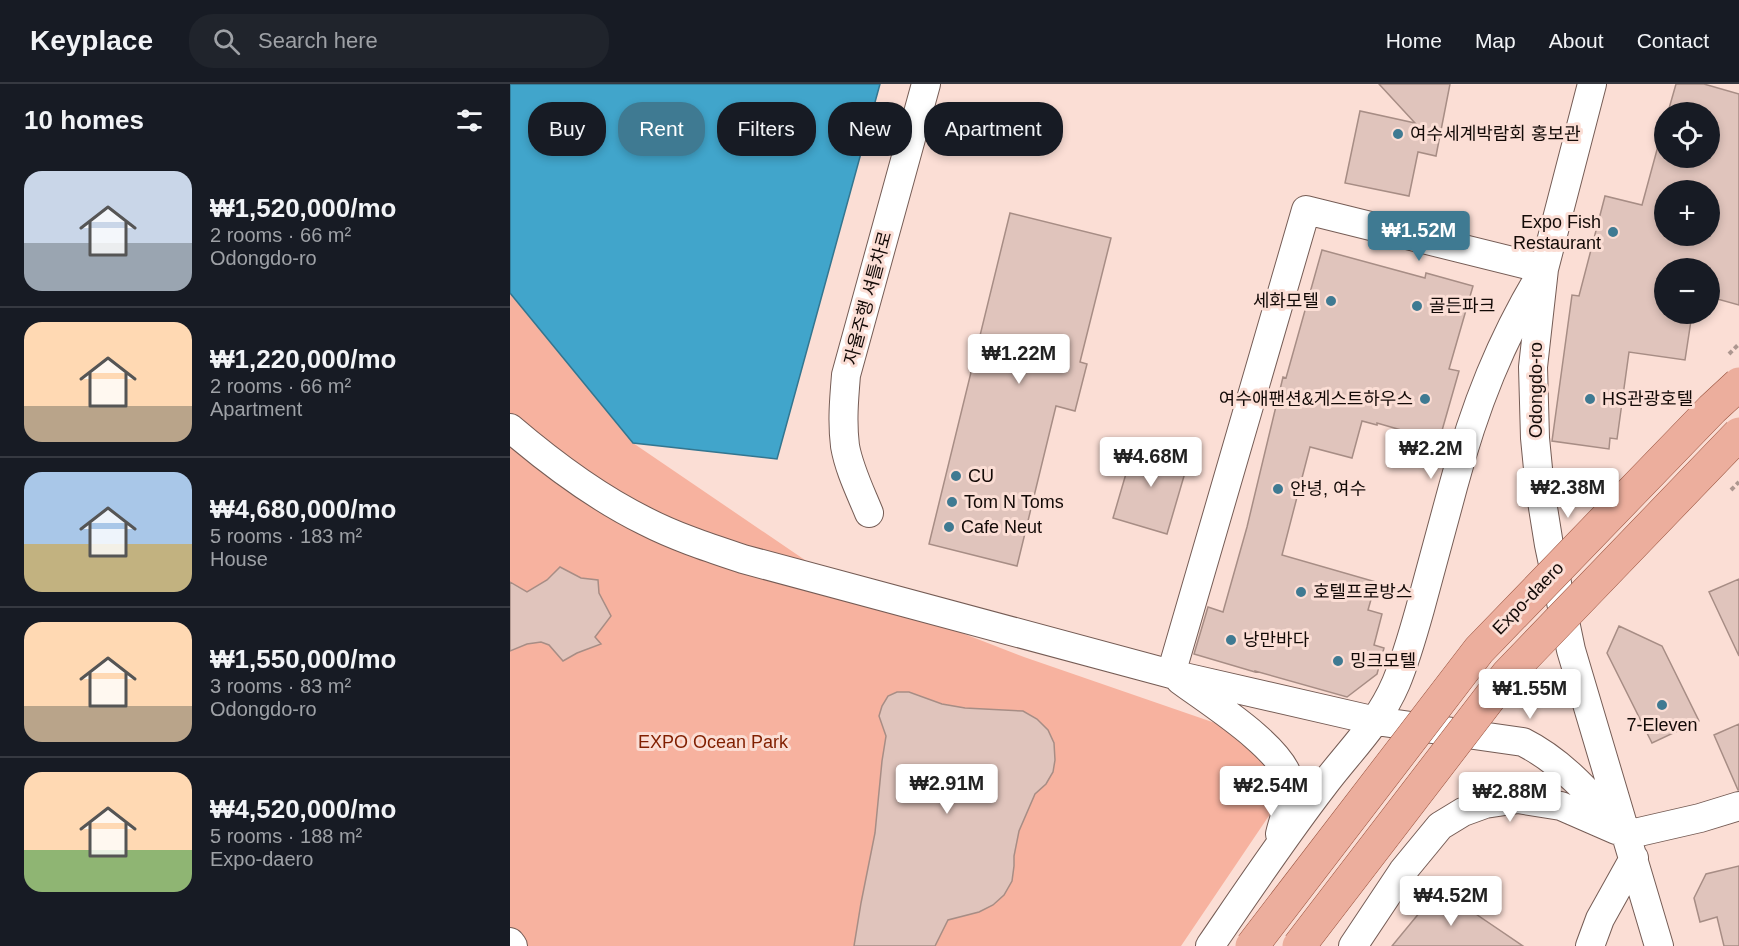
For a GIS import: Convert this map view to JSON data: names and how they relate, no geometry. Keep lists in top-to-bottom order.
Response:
{
  "streets": {
    "main road": ["Expo-daero"],
    "street": ["자율주행 셔틀차로", "Odongdo-ro"]
  },
  "parks": ["EXPO Ocean Park"],
  "places": [
    "여수세계박람회 홍보관",
    "Expo Fish Restaurant",
    "세화모텔",
    "골든파크",
    "여수애팬션&게스트하우스",
    "HS관광호텔",
    "CU",
    "안녕, 여수",
    "Tom N Toms",
    "Cafe Neut",
    "호텔프로방스",
    "낭만바다",
    "밍크모텔",
    "7-Eleven"
  ],
  "page": {
    "header": "Keyplace",
    "search": "Search here",
    "nav": [
      "Home",
      "Map",
      "About",
      "Contact"
    ],
    "heading": "10 homes",
    "map_buttons": ["+", "−"],
    "chip": [
      "Buy",
      "Rent",
      "Filters",
      "New",
      "Apartment"
    ],
    "list": [
      {
        "name": "₩1,520,000/mo",
        "note": "2 rooms · 66 m² · Odongdo-ro"
      },
      {
        "name": "₩1,220,000/mo",
        "note": "2 rooms · 66 m² · Apartment"
      },
      {
        "name": "₩4,680,000/mo",
        "note": "5 rooms · 183 m² · House"
      },
      {
        "name": "₩1,550,000/mo",
        "note": "3 rooms · 83 m² · Odongdo-ro"
      },
      {
        "name": "₩4,520,000/mo",
        "note": "5 rooms · 188 m² · Expo-daero"
      }
    ],
    "price": [
      "₩1.52M",
      "₩1.22M",
      "₩2.2M",
      "₩4.68M",
      "₩2.38M",
      "₩1.55M",
      "₩2.91M",
      "₩2.54M",
      "₩2.88M",
      "₩4.52M"
    ]
  }
}
